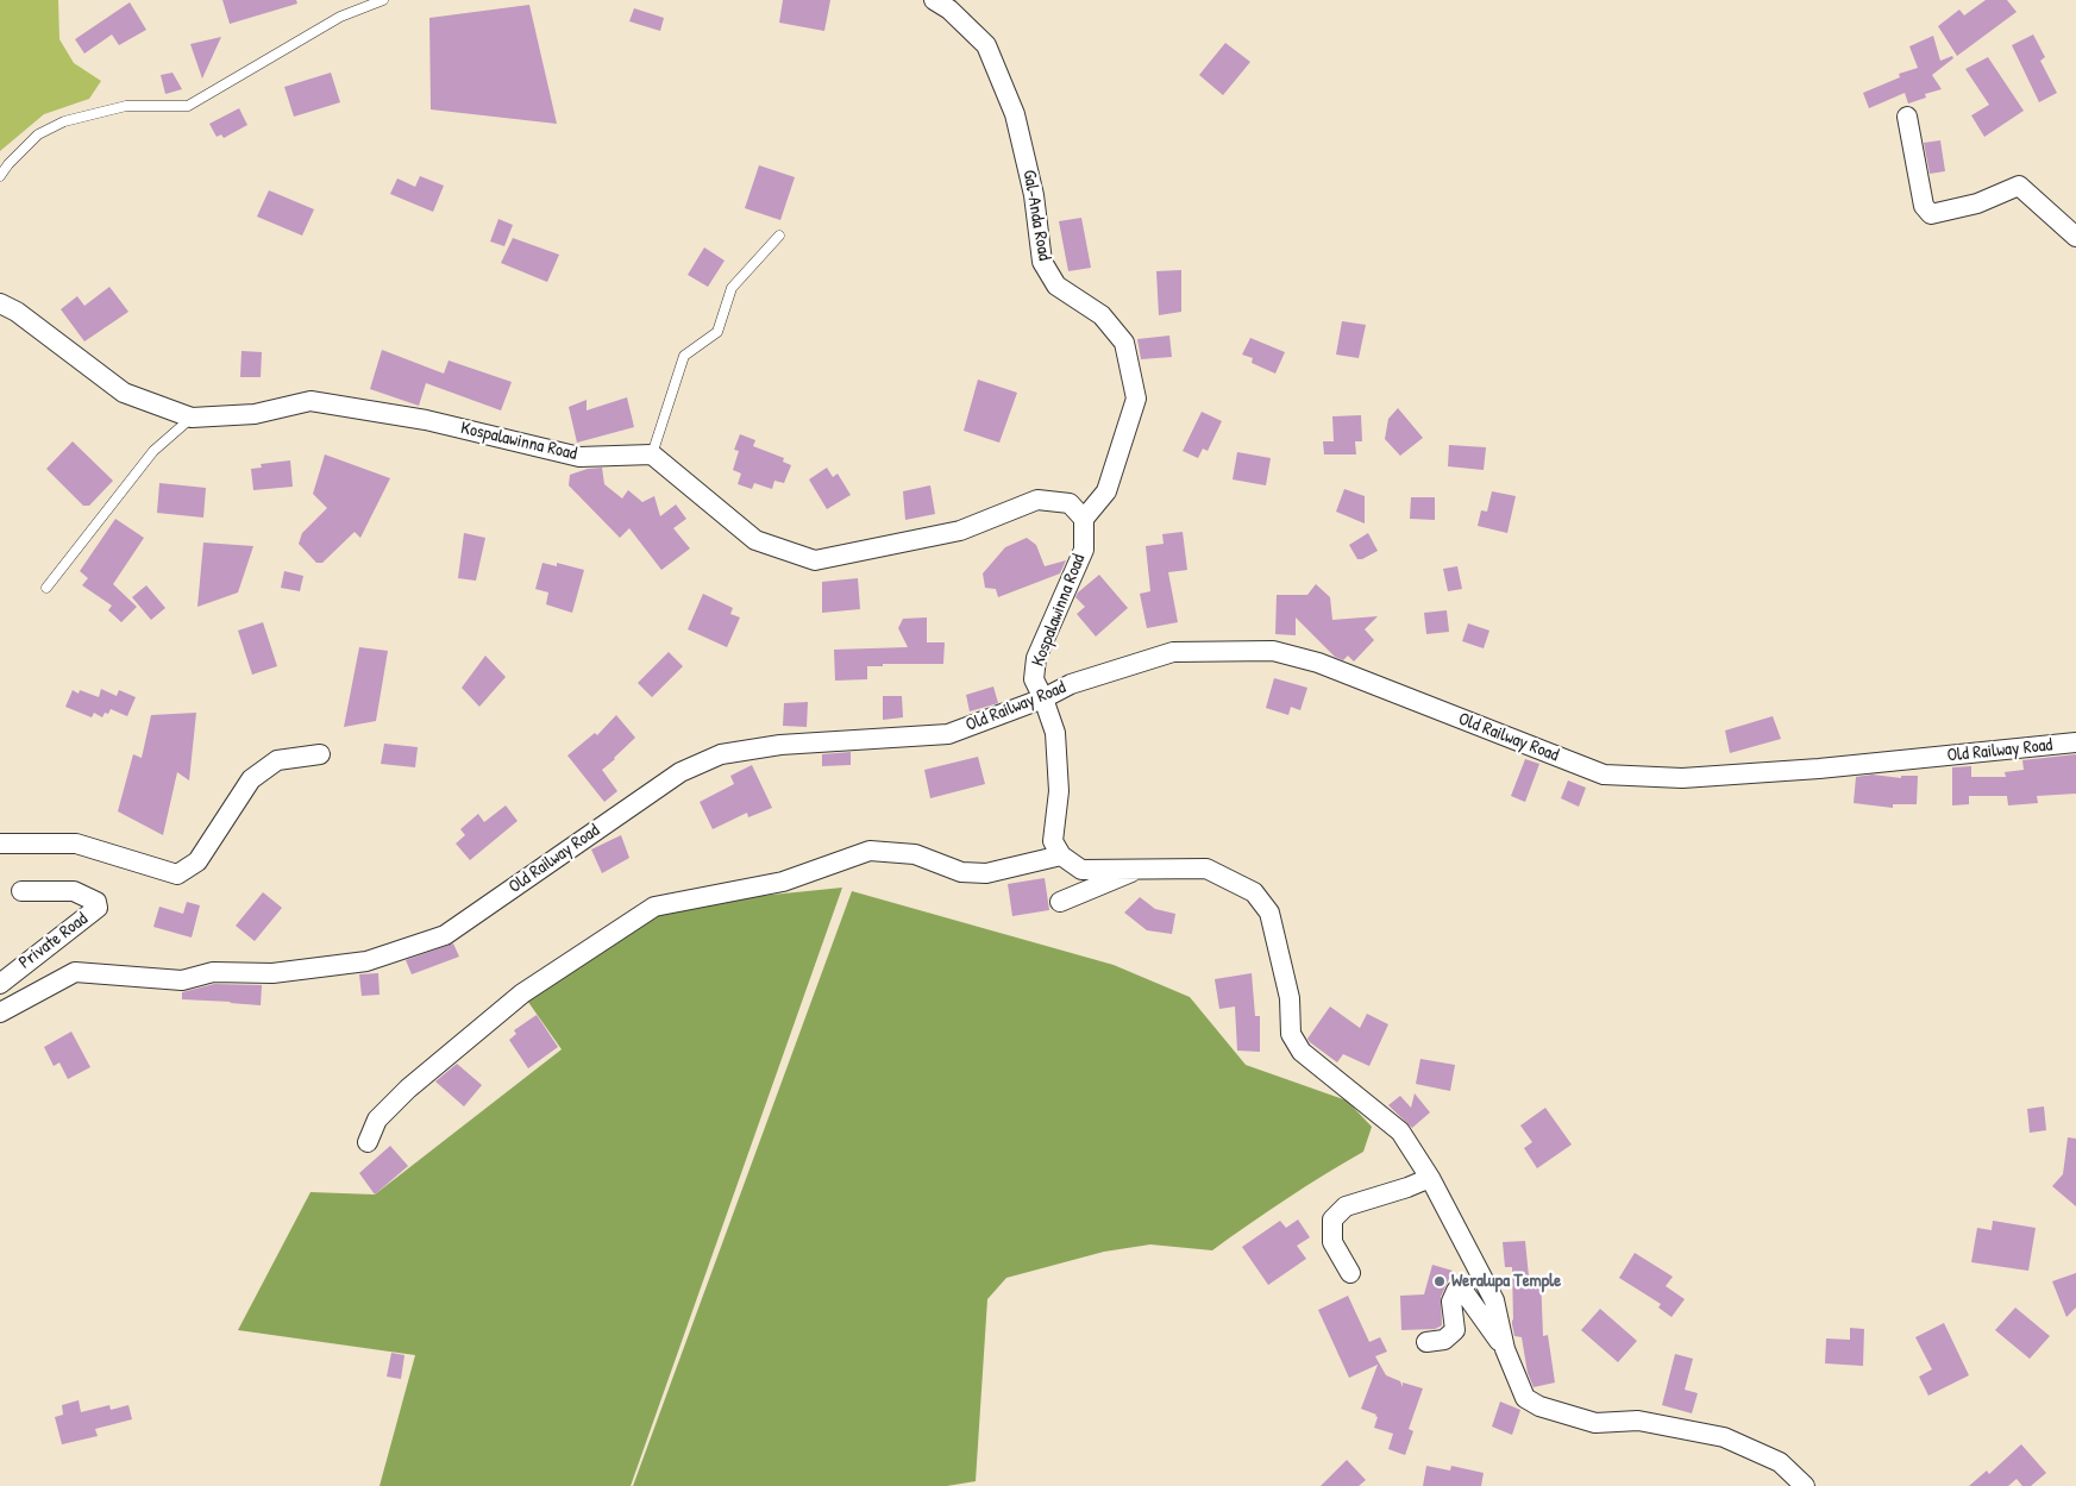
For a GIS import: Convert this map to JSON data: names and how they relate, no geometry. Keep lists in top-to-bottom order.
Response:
{
  "streets": {
    "street": [
      "Gal-Anda Road",
      "Kospalawinna Road",
      "Old Railway Road",
      "Private Road"
    ]
  },
  "crossings": [
    ["Gal-Anda Road", "Kospalawinna Road"],
    ["Kospalawinna Road", "Old Railway Road"]
  ],
  "places": ["Weralupa Temple"]
}
